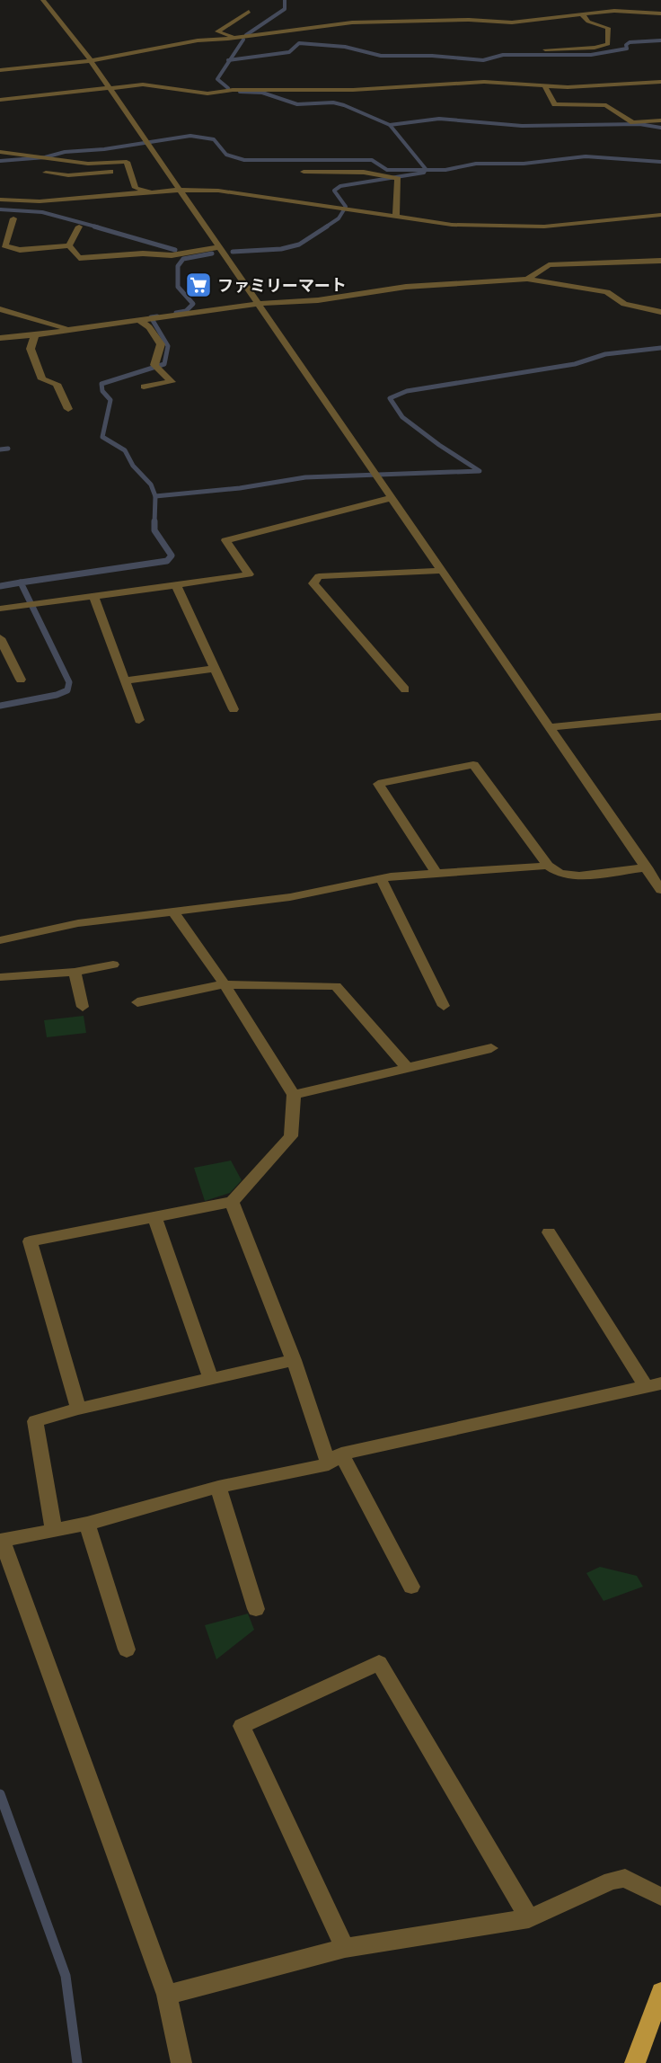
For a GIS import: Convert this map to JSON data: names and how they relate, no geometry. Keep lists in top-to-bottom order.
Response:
{
  "places": {
    "supermarket": ["ファミリーマート"]
  }
}
